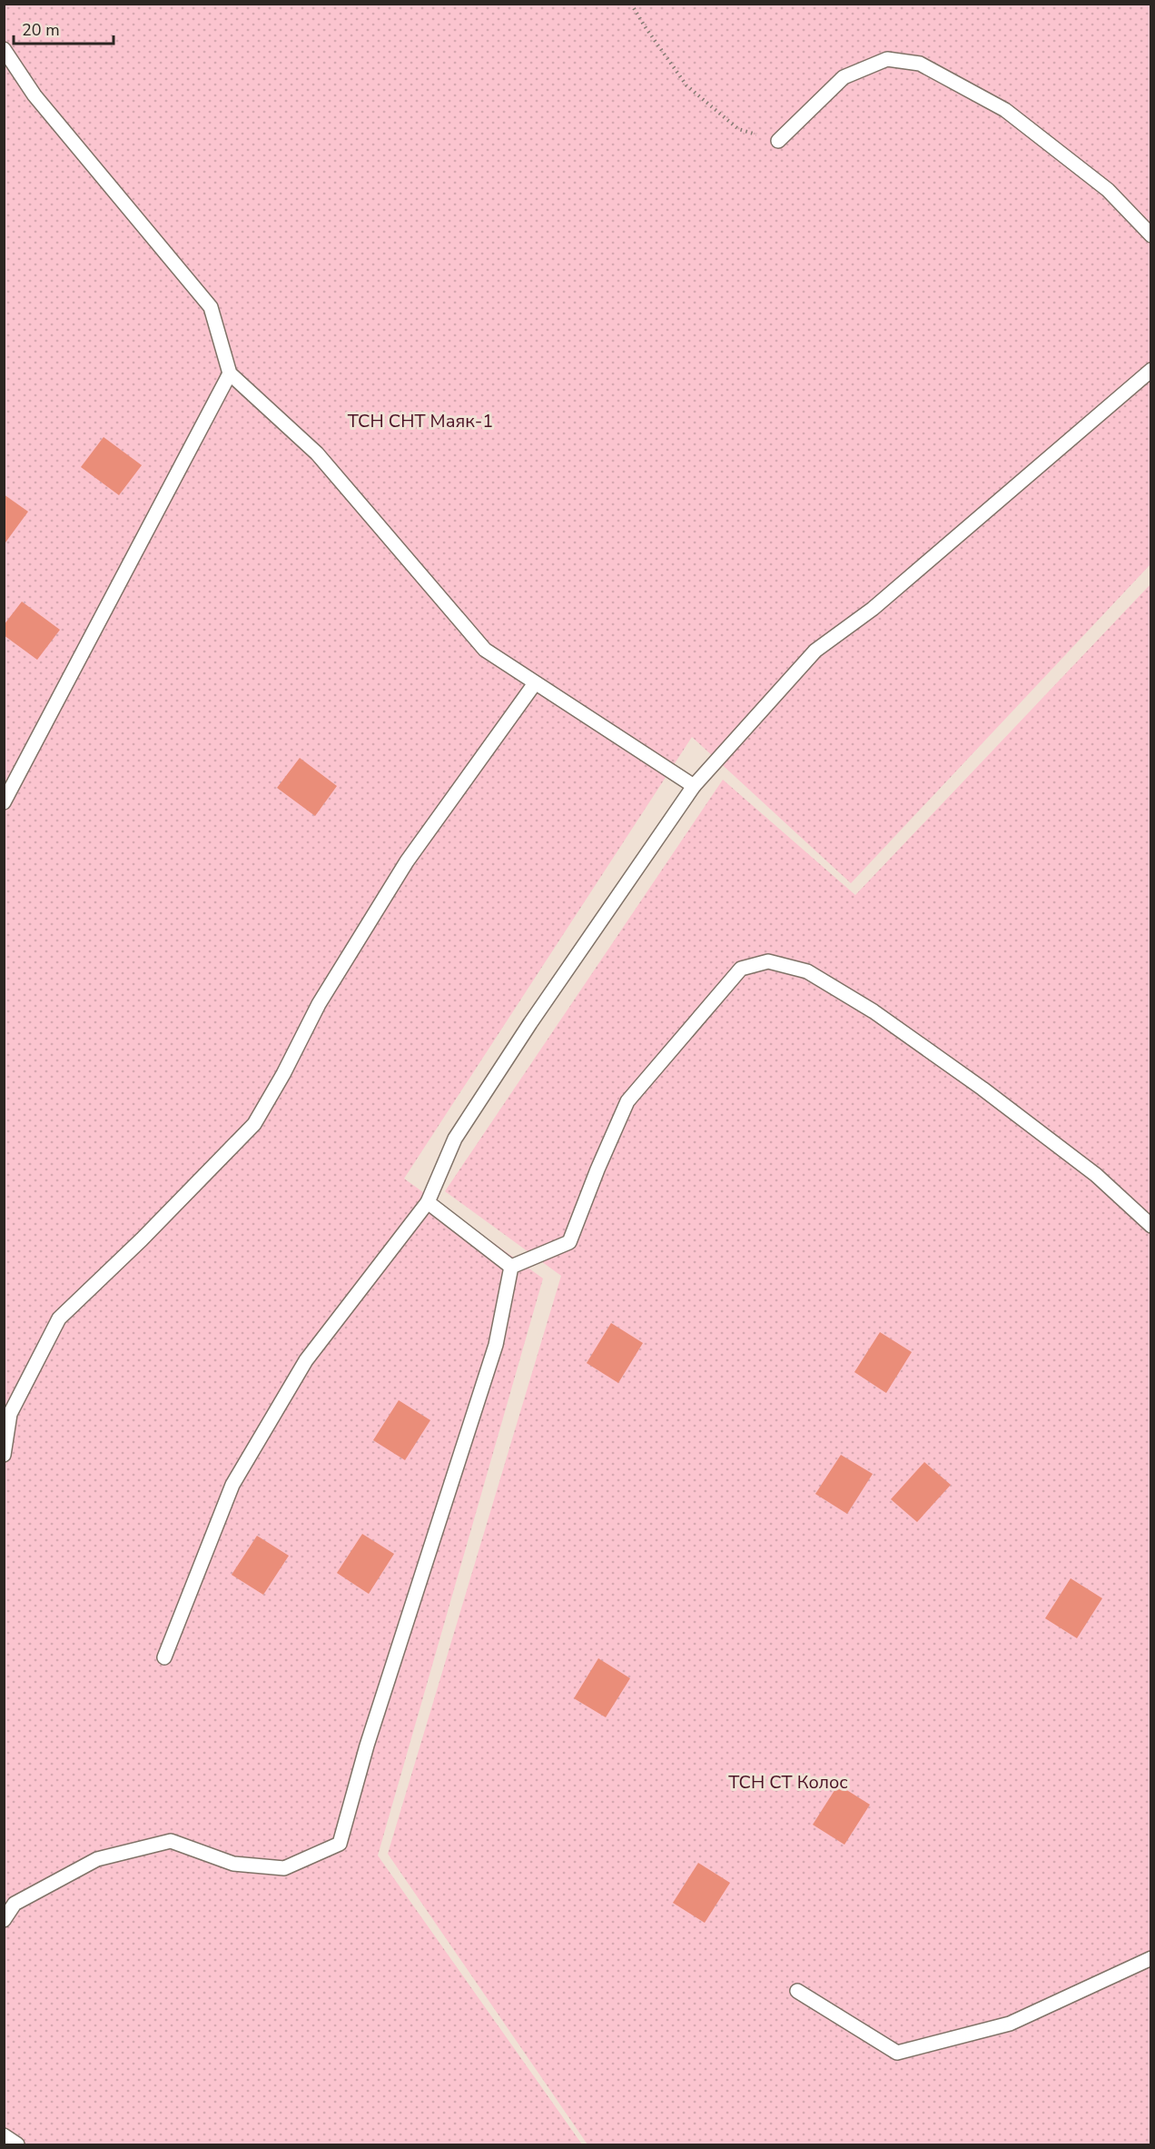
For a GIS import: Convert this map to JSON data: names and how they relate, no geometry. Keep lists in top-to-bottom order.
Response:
{
  "parks": ["ТСН СНТ Маяк-1", "ТСН СТ Колос"],
  "scale_bar": "20 m"
}
